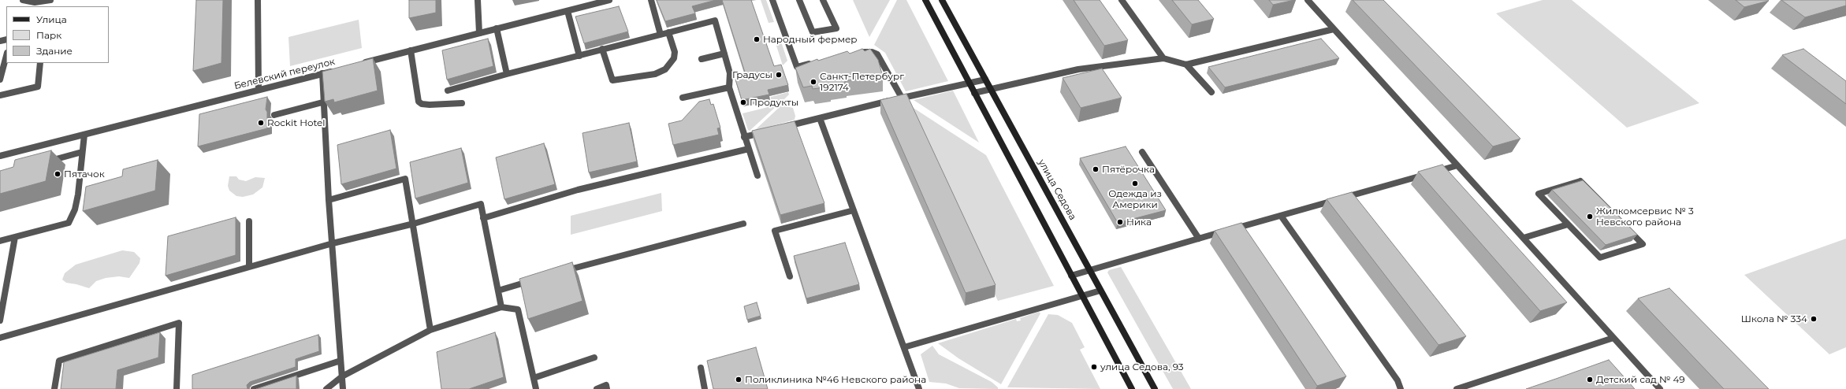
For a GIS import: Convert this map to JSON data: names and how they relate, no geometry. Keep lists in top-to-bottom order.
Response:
{
  "streets": {
    "main road": ["улица Седова"],
    "street": ["Белевский переулок"]
  },
  "places": [
    "Народный фермер",
    "Градусы",
    "Санкт-Петербург 192174",
    "Продукты",
    "Rockit Hotel",
    "Пятёрочка",
    "Пятачок",
    "Одежда из Америки",
    "Жилкомсервис № 3 Невского района",
    "Ника",
    "Школа № 334",
    "улица Седова, 93",
    "Поликлиника №46 Невского района",
    "Детский сад № 49"
  ],
  "legend": ["Улица", "Парк", "Здание"]
}
